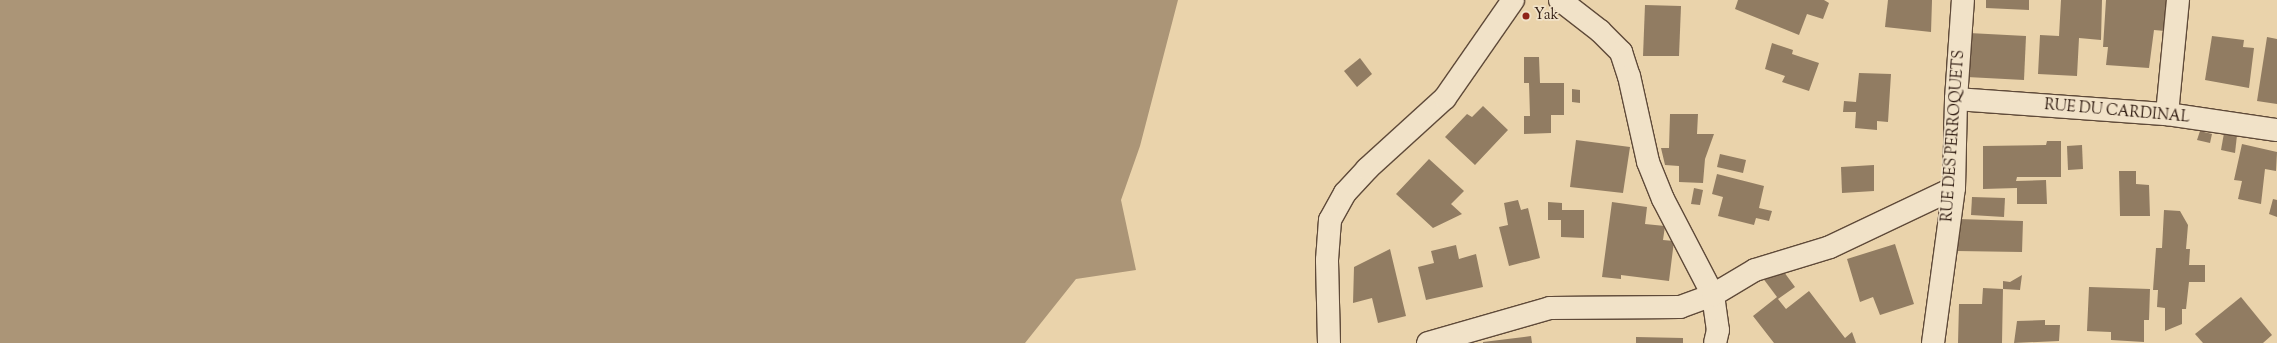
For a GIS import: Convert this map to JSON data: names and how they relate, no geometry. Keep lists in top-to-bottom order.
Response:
{
  "streets": {
    "street": ["RUE DU CARDINAL", "RUE DES PERROQUETS"]
  },
  "crossings": [
    ["RUE DU CARDINAL", "RUE DES PERROQUETS"]
  ],
  "places": ["Yak"]
}
